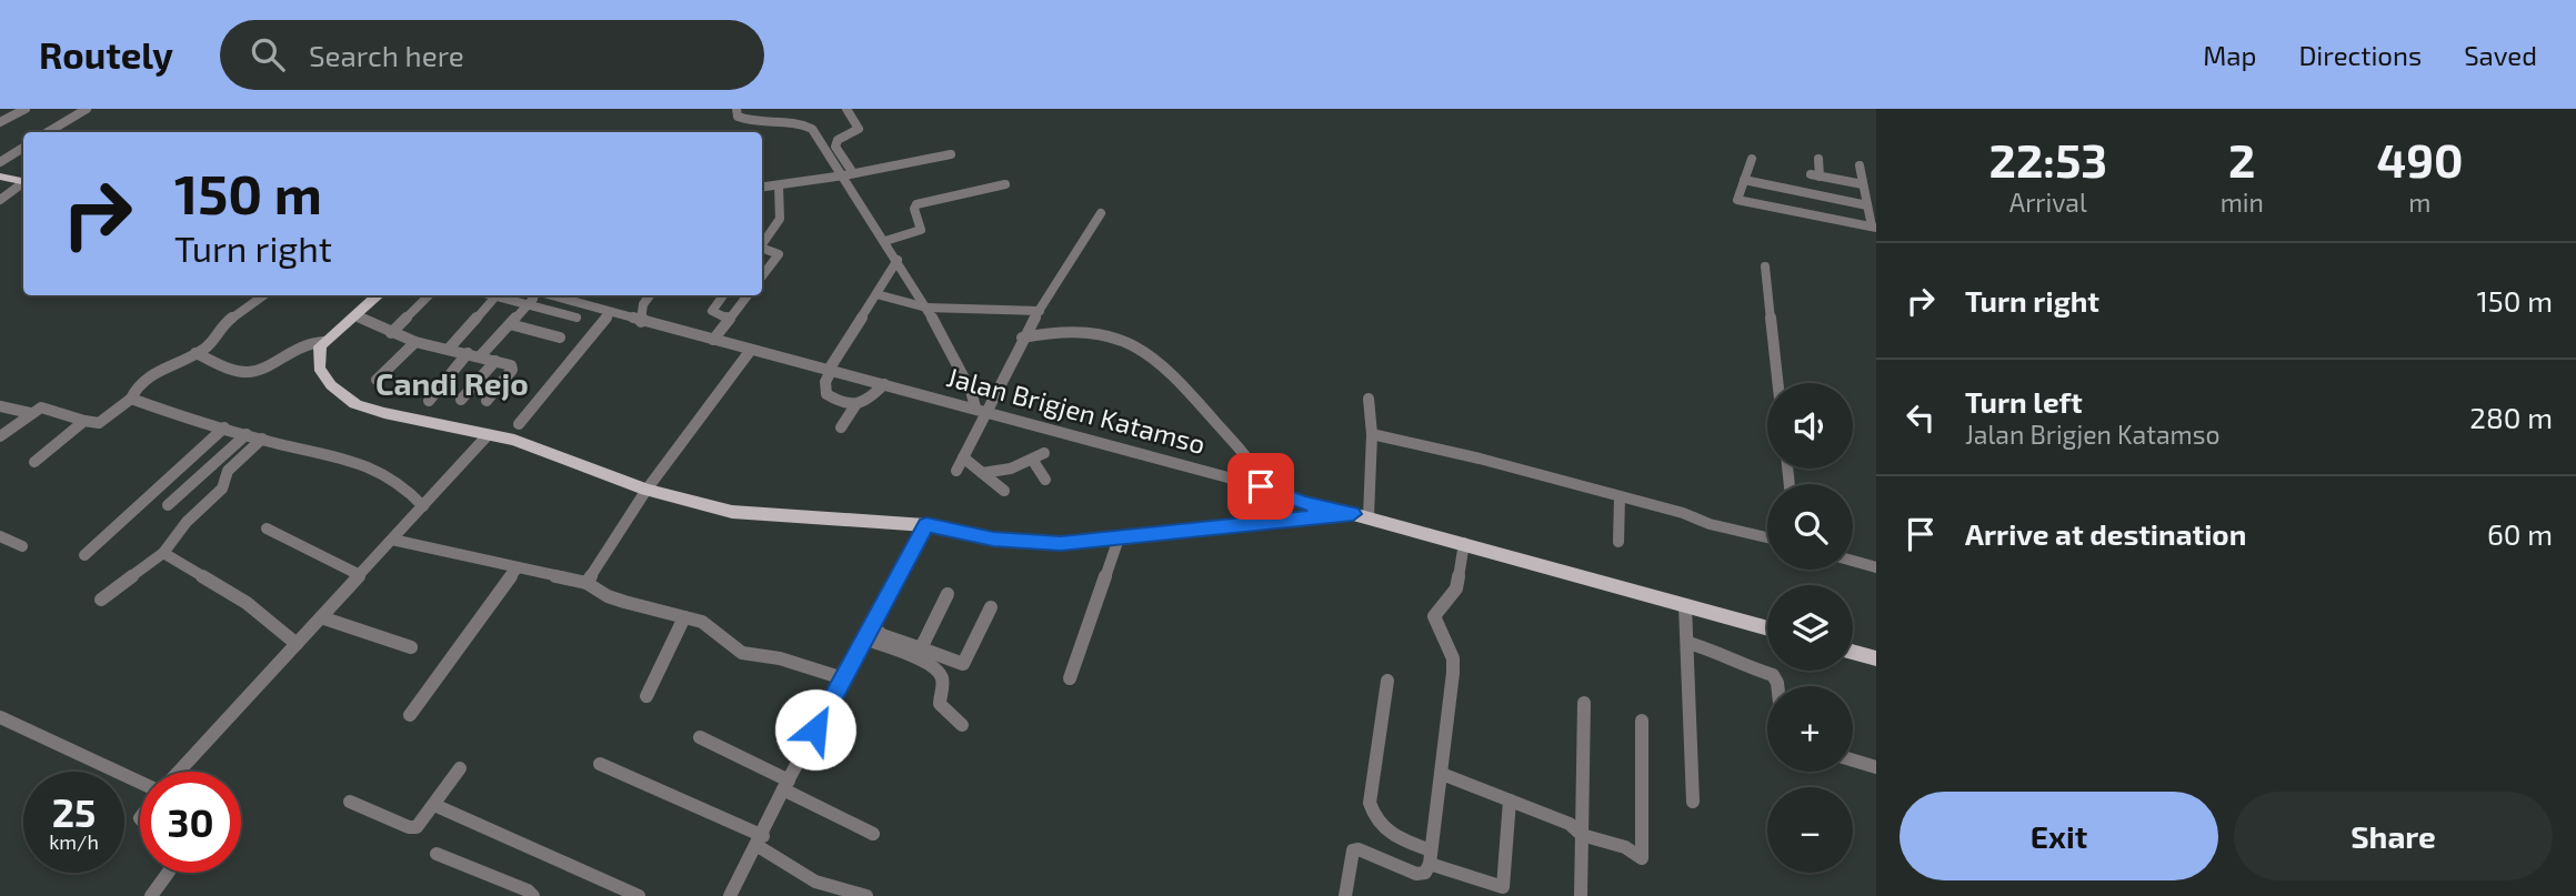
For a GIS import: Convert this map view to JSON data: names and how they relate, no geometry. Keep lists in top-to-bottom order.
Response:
{
  "streets": {
    "main road": ["Jalan Brigjen Katamso"]
  },
  "districts": ["Candi Rejo"],
  "page": {
    "header": "Routely",
    "search": "Search here",
    "nav": ["Map", "Directions", "Saved"],
    "eta": [
      "22:53",
      "Arrival",
      "2",
      "min",
      "490",
      "m"
    ],
    "turn": ["150 m", "Turn right"],
    "list": [
      {
        "name": "Turn right",
        "value": "150 m"
      },
      {
        "name": "Turn left",
        "note": "Jalan Brigjen Katamso",
        "value": "280 m"
      },
      {
        "name": "Arrive at destination",
        "value": "60 m"
      }
    ],
    "map_buttons": ["+", "−"],
    "speed": "25 km/h",
    "limit": "30",
    "buttons": ["Exit", "Share"]
  }
}
